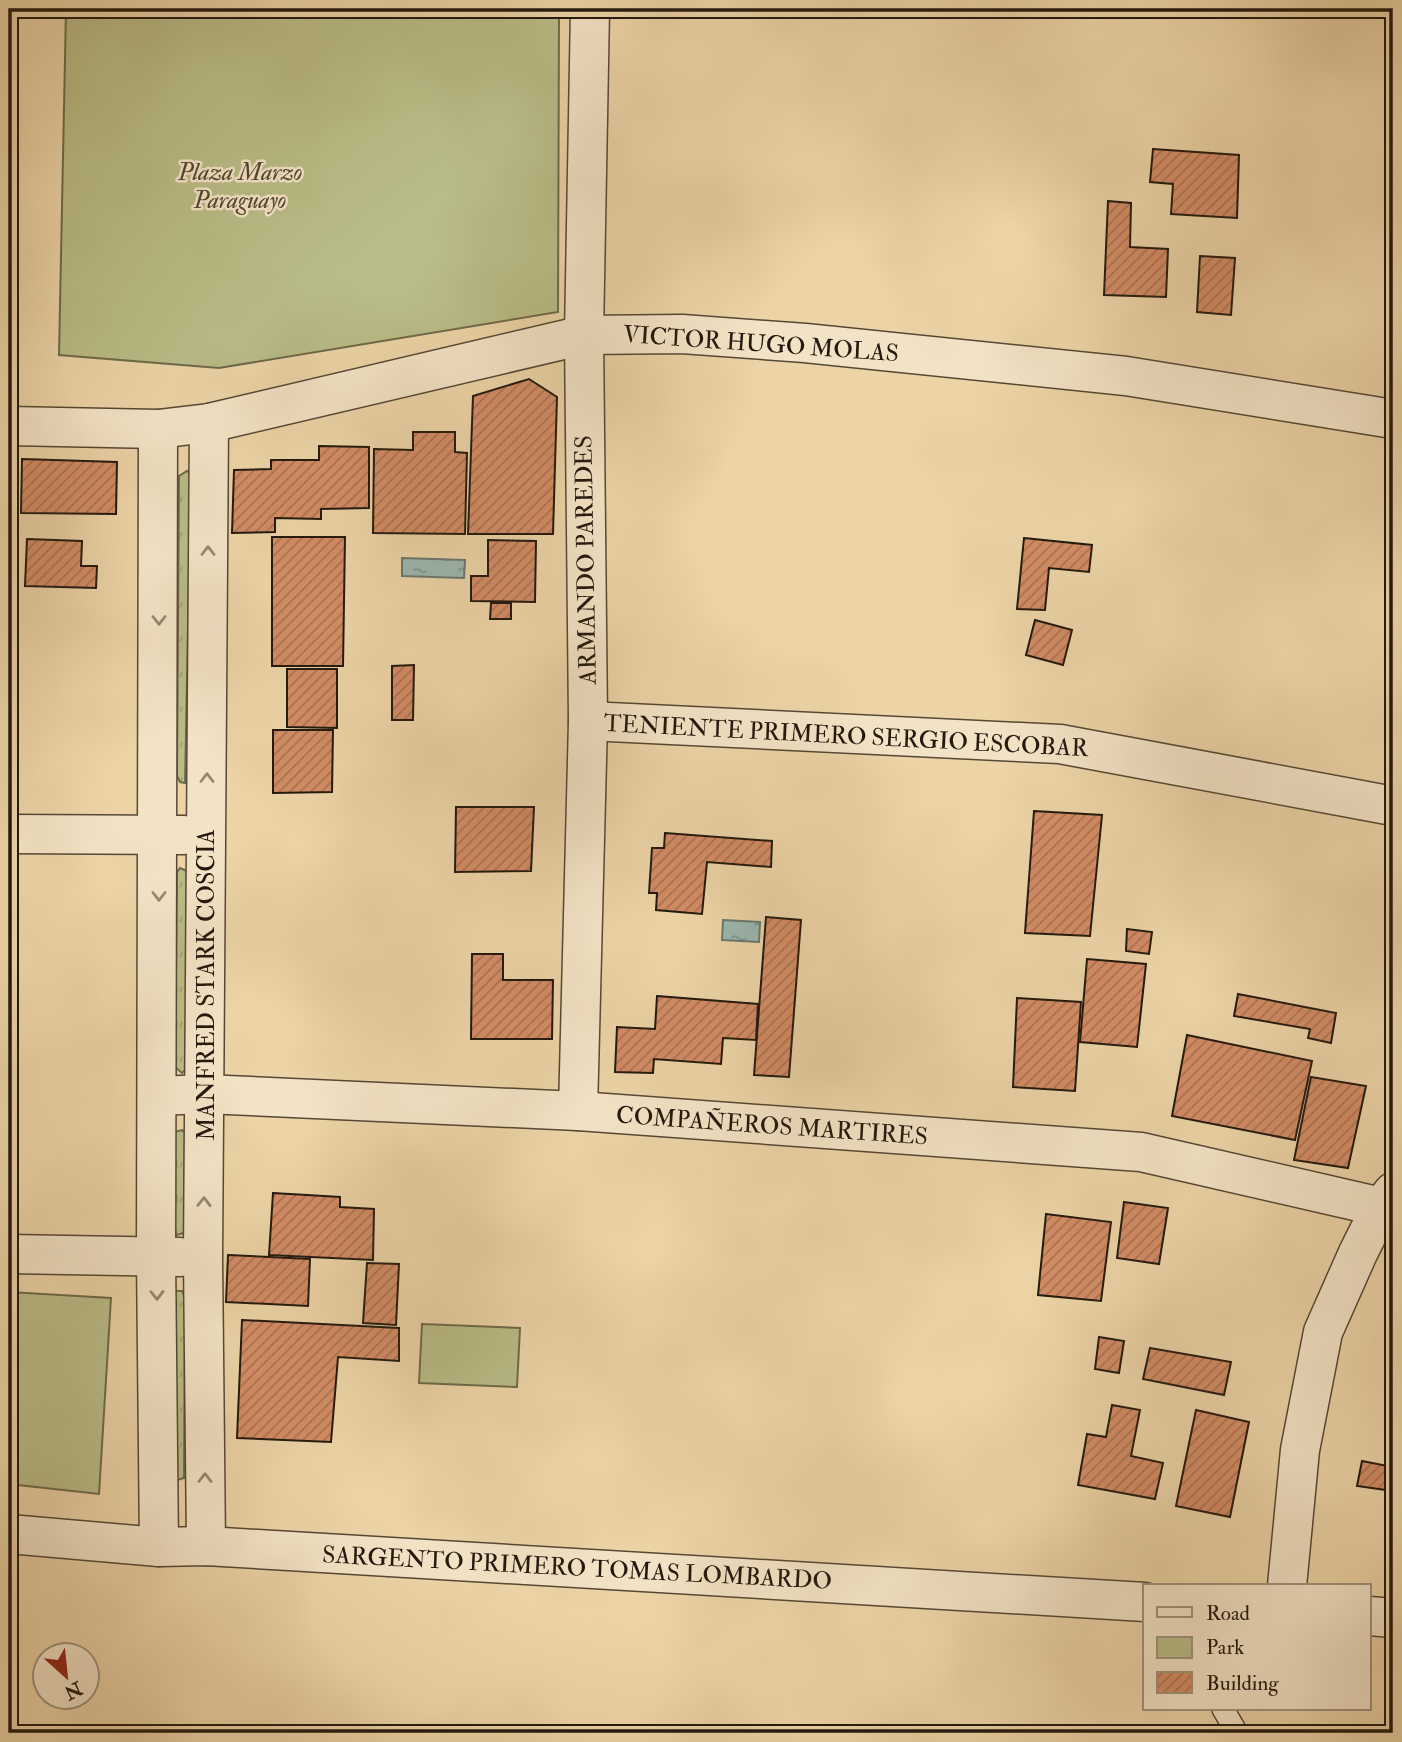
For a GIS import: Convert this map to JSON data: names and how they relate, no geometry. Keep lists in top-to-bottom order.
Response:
{
  "streets": {
    "street": [
      "VICTOR HUGO MOLAS",
      "ARMANDO PAREDES",
      "TENIENTE PRIMERO SERGIO ESCOBAR",
      "MANFRED STARK COSCIA",
      "COMPAÑEROS MARTIRES",
      "SARGENTO PRIMERO TOMAS LOMBARDO"
    ]
  },
  "crossings": [
    ["VICTOR HUGO MOLAS", "ARMANDO PAREDES"],
    ["VICTOR HUGO MOLAS", "MANFRED STARK COSCIA"],
    ["ARMANDO PAREDES", "TENIENTE PRIMERO SERGIO ESCOBAR"],
    ["ARMANDO PAREDES", "COMPAÑEROS MARTIRES"],
    ["MANFRED STARK COSCIA", "COMPAÑEROS MARTIRES"],
    ["MANFRED STARK COSCIA", "SARGENTO PRIMERO TOMAS LOMBARDO"]
  ],
  "parks": ["Plaza Marzo Paraguayo"],
  "legend": ["Road", "Park", "Building"],
  "north": "bottom right"
}
